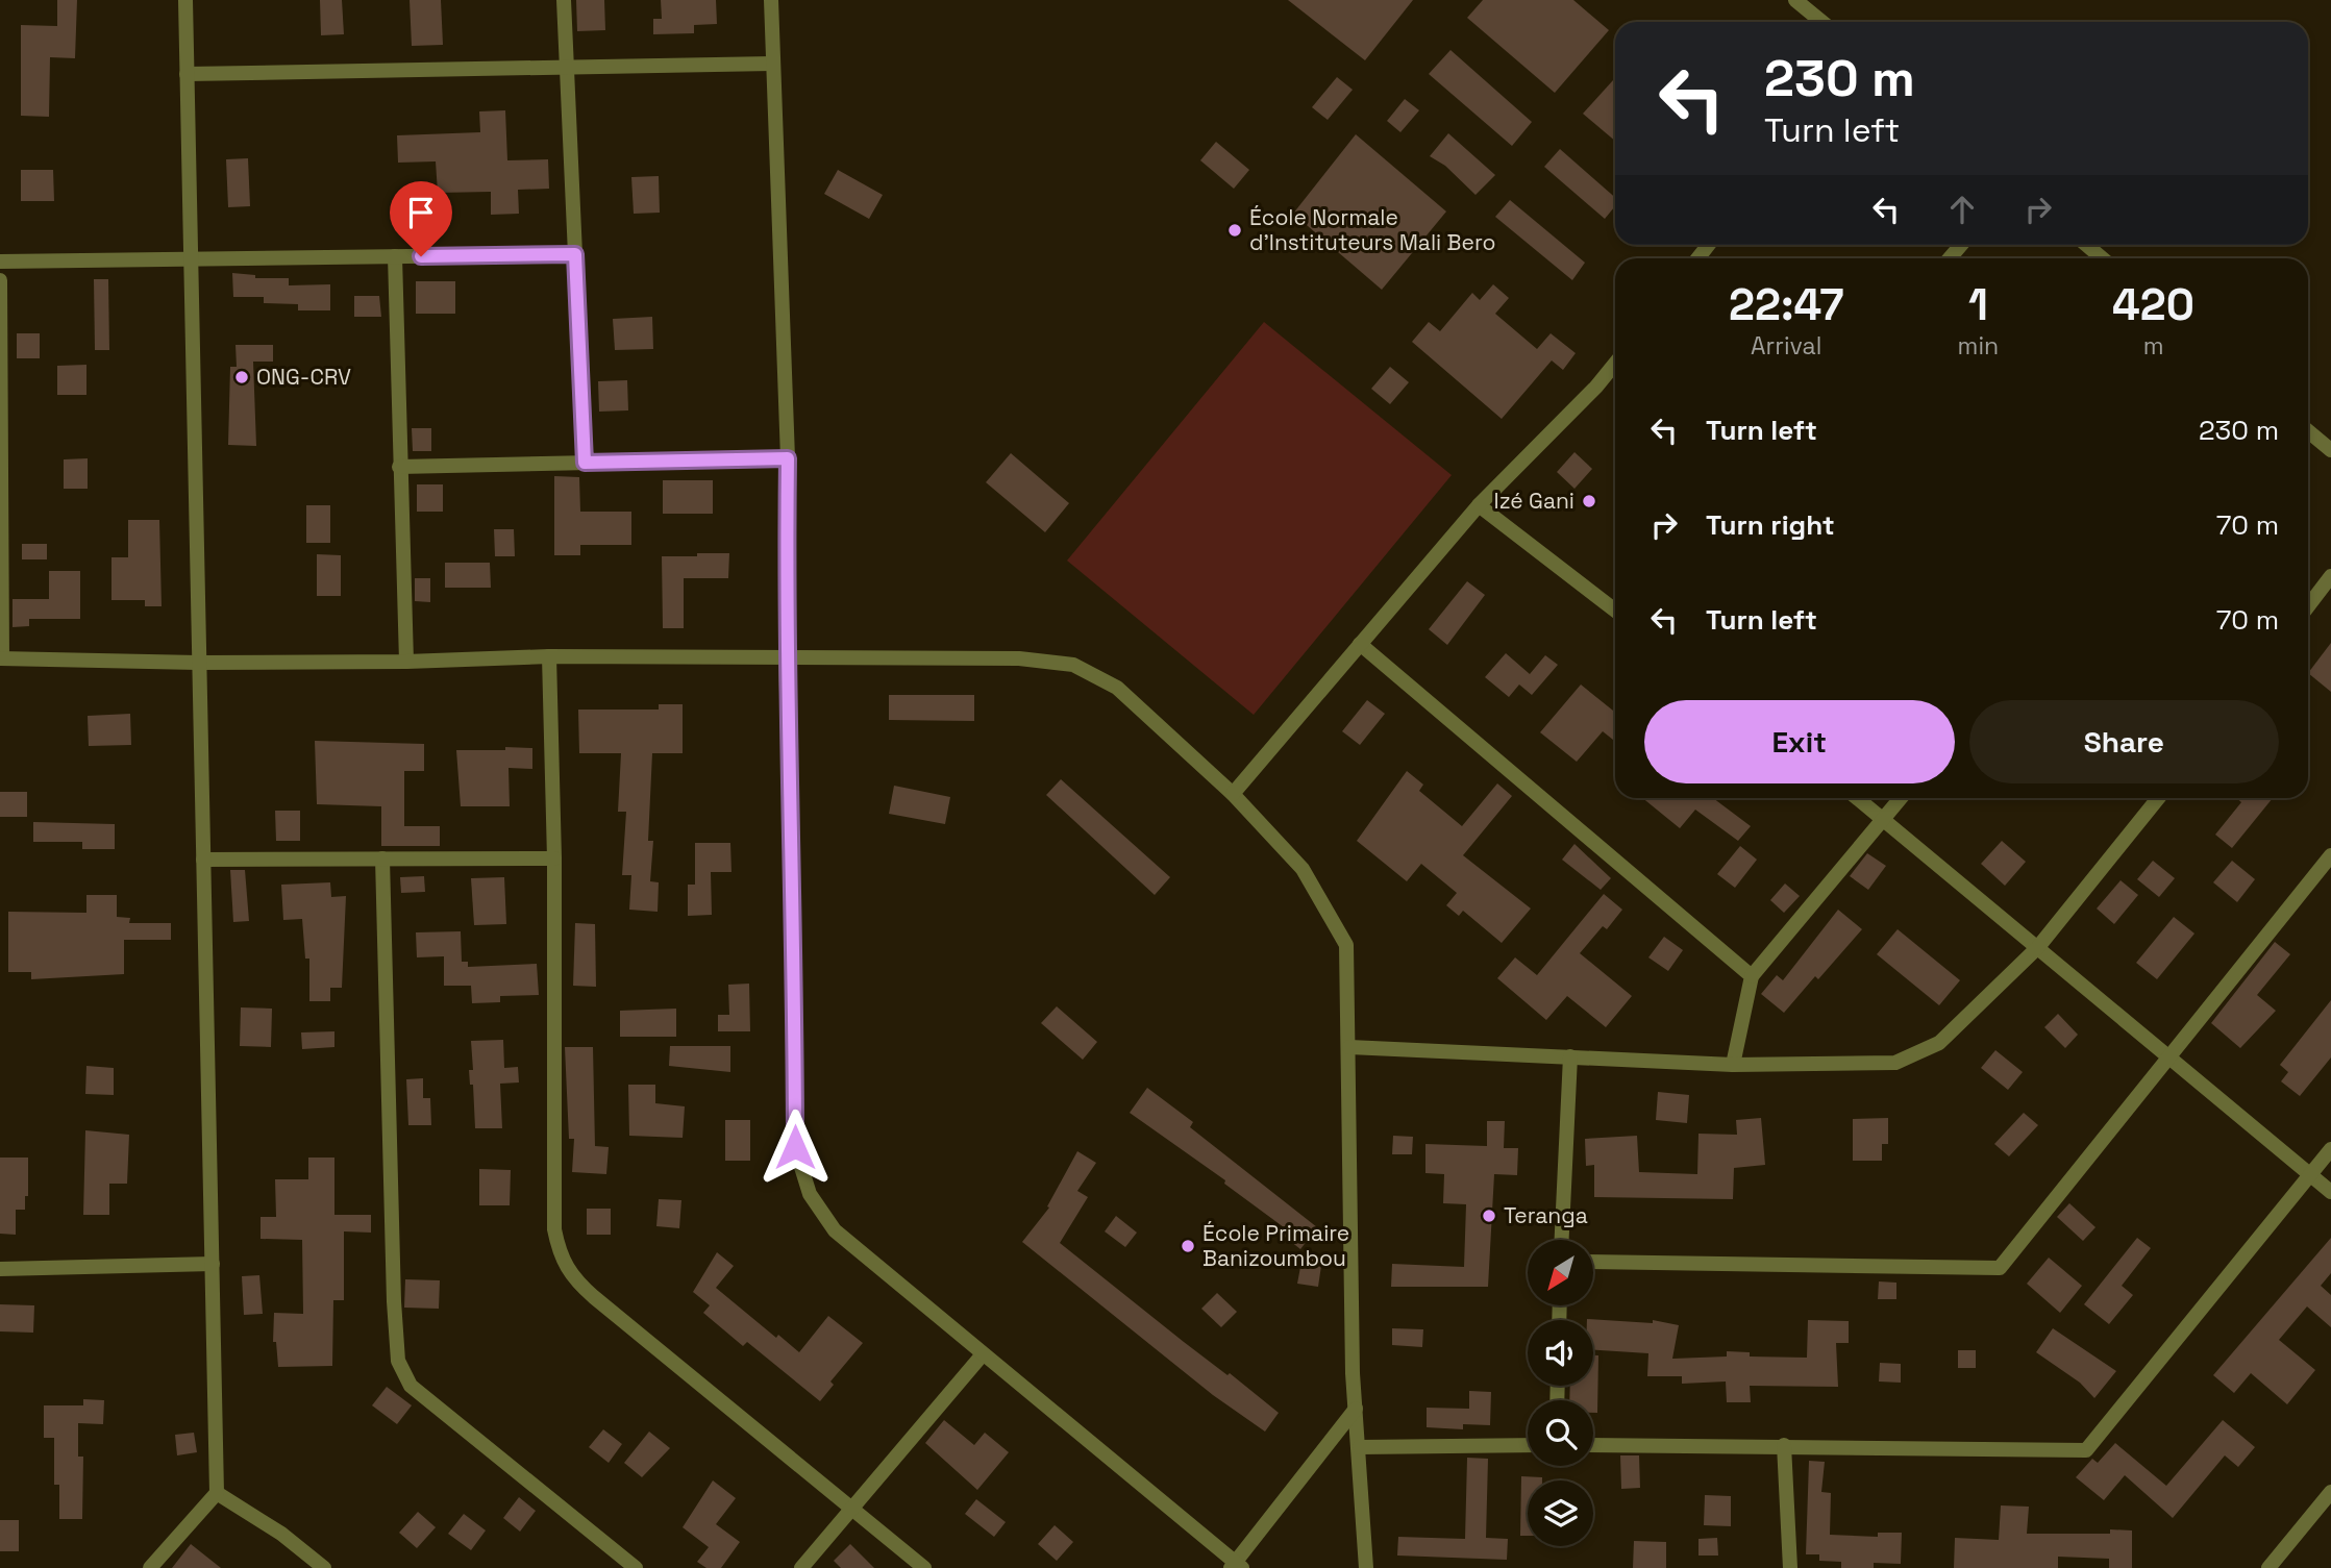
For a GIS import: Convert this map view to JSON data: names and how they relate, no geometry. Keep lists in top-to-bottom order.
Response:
{
  "places": [
    "École Normale d'Instituteurs Mali Bero",
    "ONG-CRV",
    "Izé Gani",
    "Teranga",
    "École Primaire Banizoumbou"
  ],
  "north": "bottom left",
  "page": {
    "turn": ["230 m", "Turn left"],
    "eta": [
      "22:47",
      "Arrival",
      "1",
      "min",
      "420",
      "m"
    ],
    "list": [
      {
        "name": "Turn left",
        "value": "230 m"
      },
      {
        "name": "Turn right",
        "value": "70 m"
      },
      {
        "name": "Turn left",
        "value": "70 m"
      }
    ],
    "buttons": ["Exit", "Share"]
  }
}
